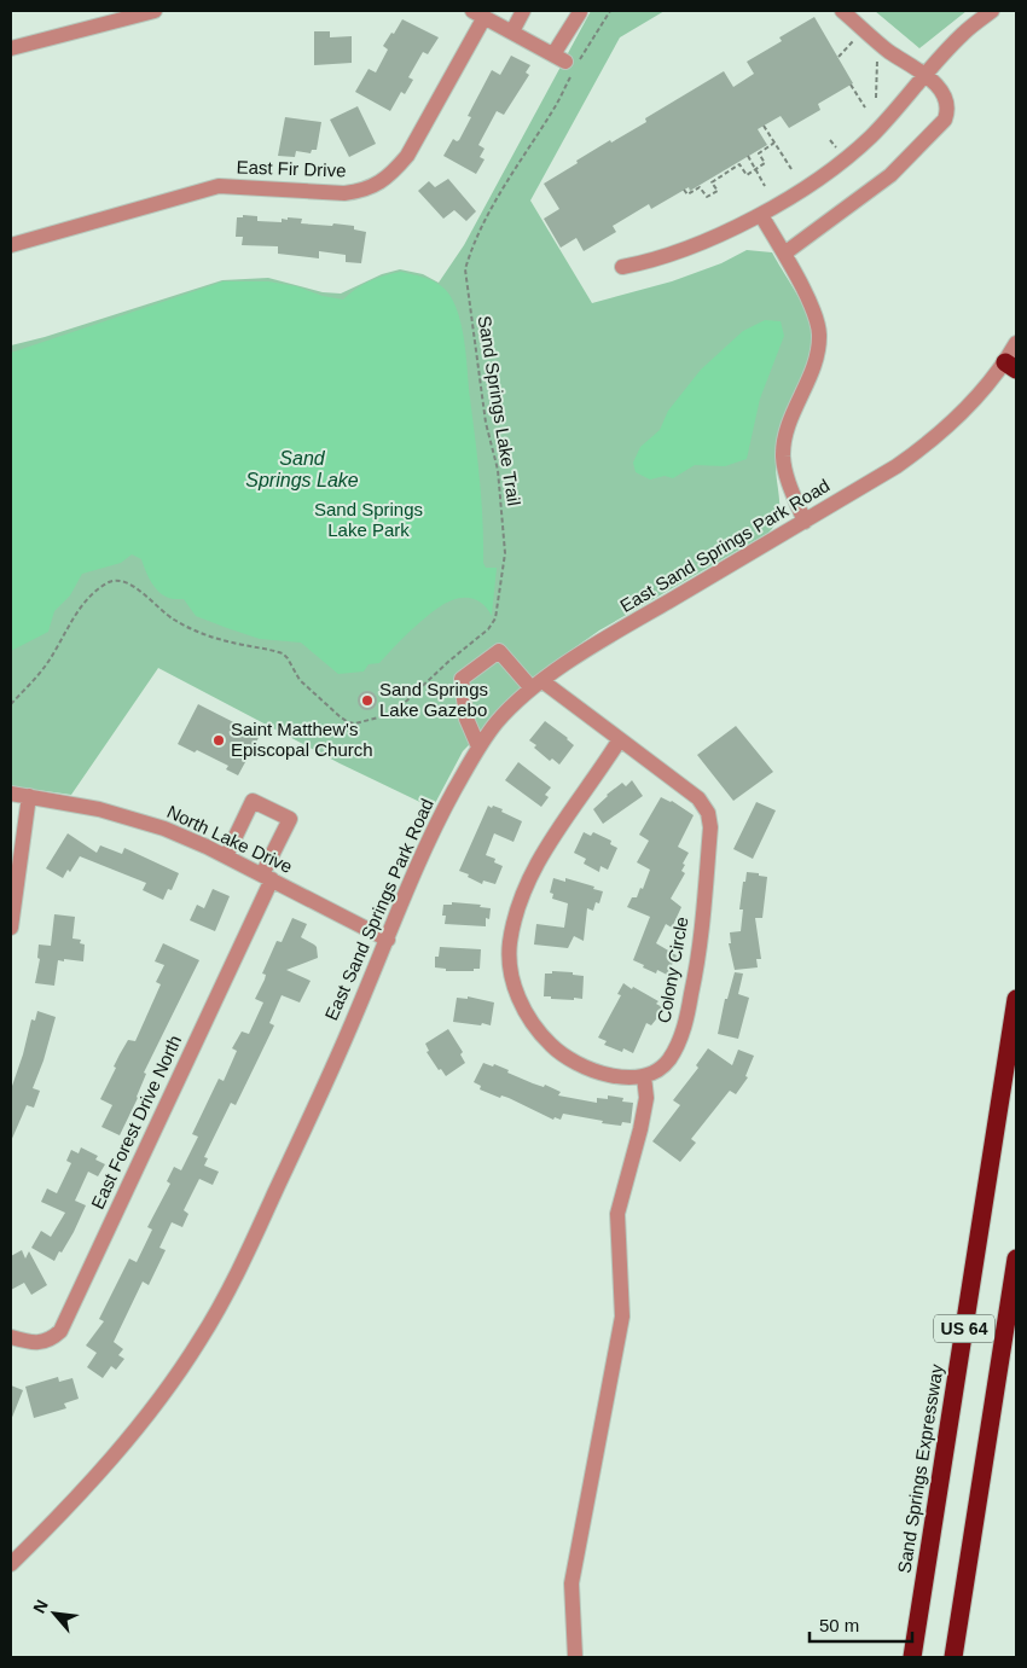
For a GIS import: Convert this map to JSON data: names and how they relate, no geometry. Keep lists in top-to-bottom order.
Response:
{
  "streets": {
    "highway": ["US 64", "Sand Springs Expressway"],
    "street": [
      "East Fir Drive",
      "East Sand Springs Park Road",
      "North Lake Drive",
      "Colony Circle",
      "East Forest Drive North"
    ],
    "path": ["Sand Springs Lake Trail"]
  },
  "crossings": [
    ["East Sand Springs Park Road", "North Lake Drive"],
    ["East Sand Springs Park Road", "Colony Circle"],
    ["North Lake Drive", "East Forest Drive North"]
  ],
  "water": ["Sand Springs Lake"],
  "parks": ["Sand Springs Lake Park"],
  "places": ["Sand Springs Lake Gazebo", "Saint Matthew's Episcopal Church"],
  "scale_bar": "50 m",
  "north": "top left"
}
